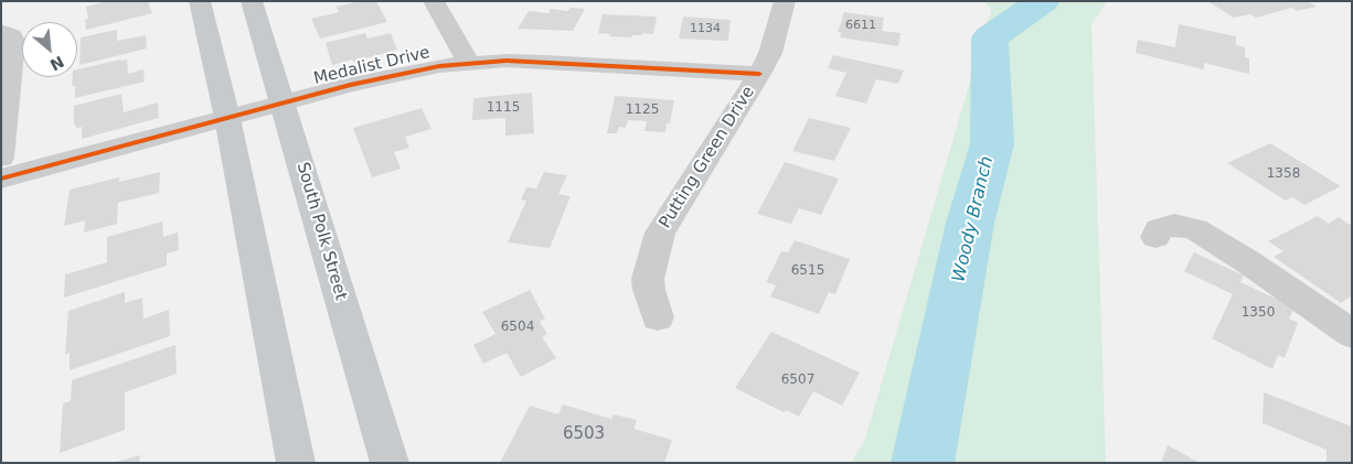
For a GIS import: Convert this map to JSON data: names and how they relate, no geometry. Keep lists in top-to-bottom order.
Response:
{
  "streets": {
    "main road": ["South Polk Street"],
    "street": ["Medalist Drive", "Putting Green Drive"]
  },
  "crossings": [
    ["Medalist Drive", "Putting Green Drive"],
    ["Medalist Drive", "South Polk Street"]
  ],
  "water": ["Woody Branch"],
  "house_numbers": [
    "6611",
    "1134",
    "1115",
    "1125",
    "1358",
    "6515",
    "1350",
    "6504",
    "6507",
    "6503"
  ],
  "north": "bottom right"
}
